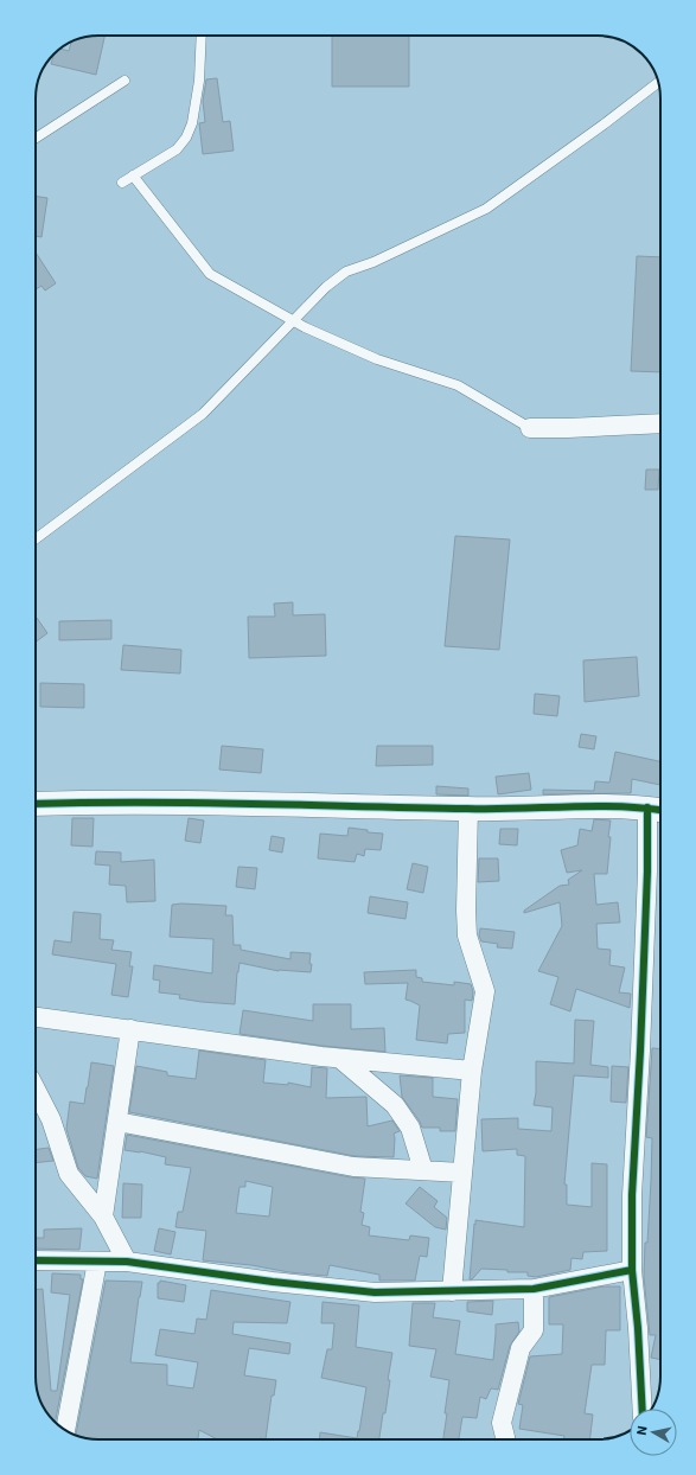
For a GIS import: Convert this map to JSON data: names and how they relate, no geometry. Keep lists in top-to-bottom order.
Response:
{
  "north": "left"
}
